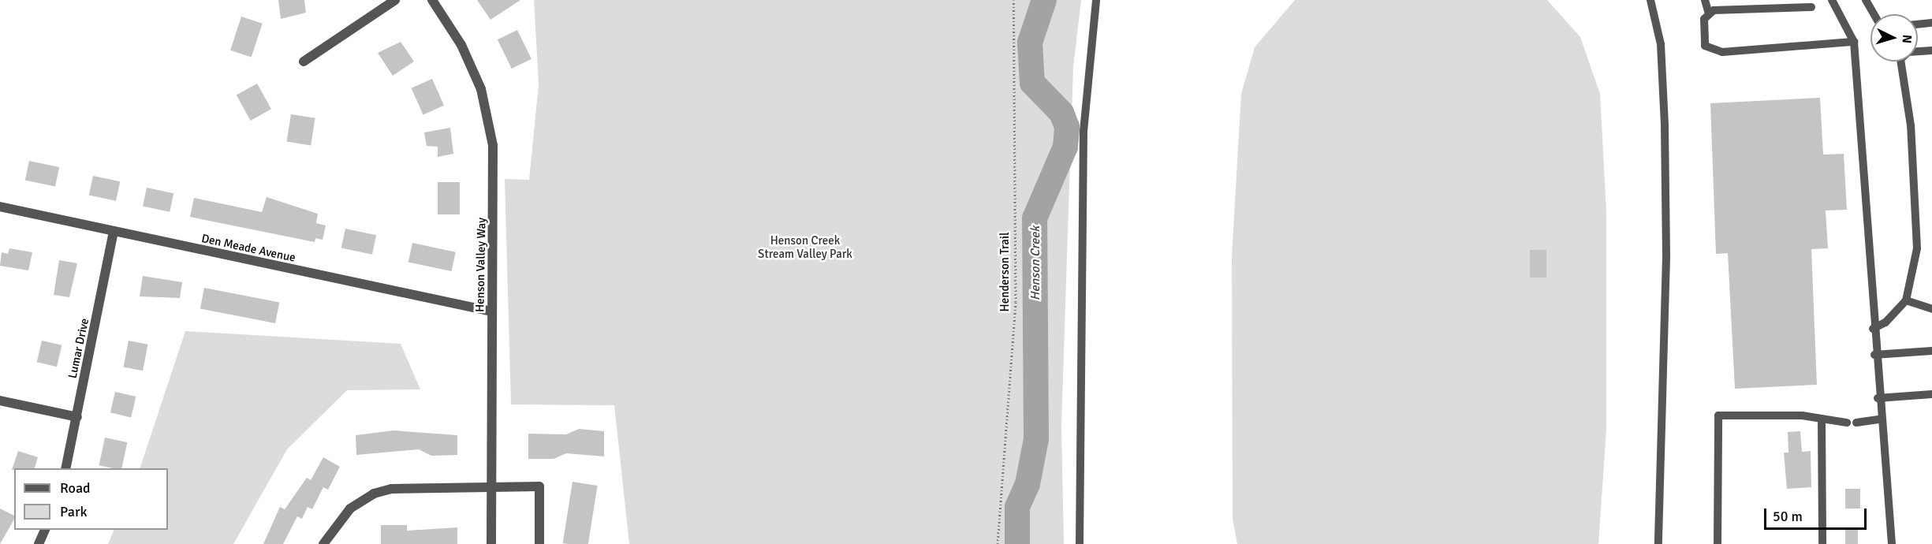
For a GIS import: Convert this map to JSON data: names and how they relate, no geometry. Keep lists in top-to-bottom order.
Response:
{
  "streets": {
    "street": ["Den Meade Avenue", "Henson Valley Way", "Lumar Drive"],
    "path": ["Henderson Trail"]
  },
  "crossings": [
    ["Den Meade Avenue", "Henson Valley Way"],
    ["Den Meade Avenue", "Lumar Drive"]
  ],
  "water": ["Henson Creek"],
  "parks": ["Henson Creek Stream Valley Park"],
  "legend": ["Road", "Park"],
  "scale_bar": "50 m",
  "north": "right"
}
